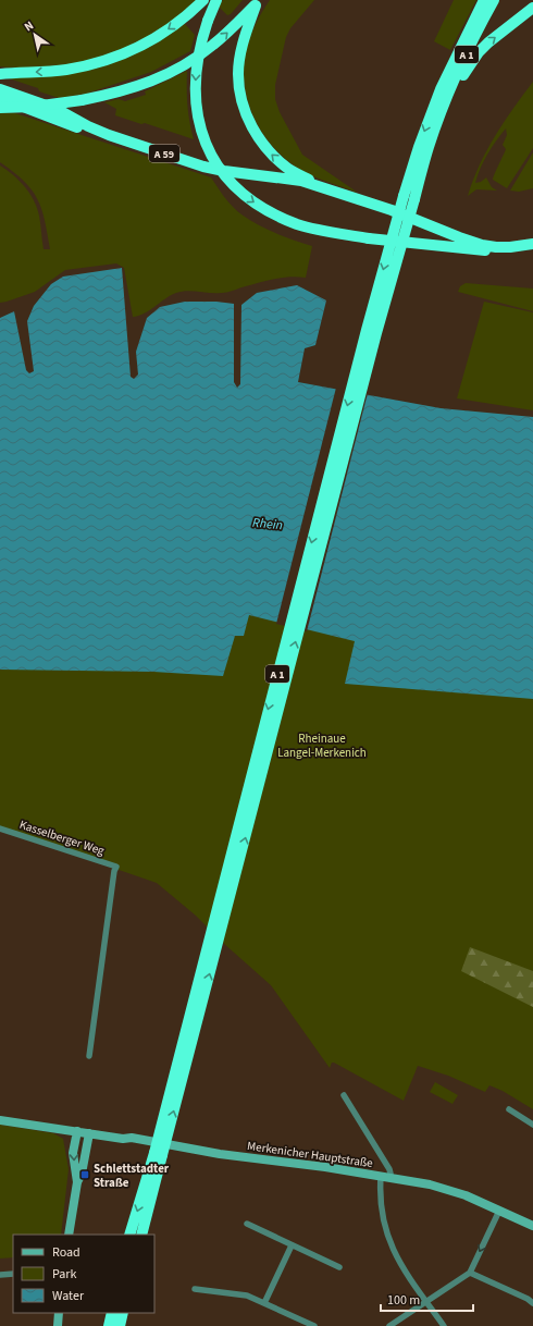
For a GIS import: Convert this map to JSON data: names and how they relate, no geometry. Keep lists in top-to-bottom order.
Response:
{
  "streets": {
    "highway": ["A 1", "A 59"],
    "street": ["Kasselberger Weg", "Merkenicher Hauptstraße"]
  },
  "water": ["Rhein"],
  "parks": ["Rheinaue Langel-Merkenich"],
  "places": {
    "transit": ["Schlettstadter Straße"]
  },
  "legend": ["Road", "Park", "Water"],
  "scale_bar": "100 m",
  "north": "top left"
}
